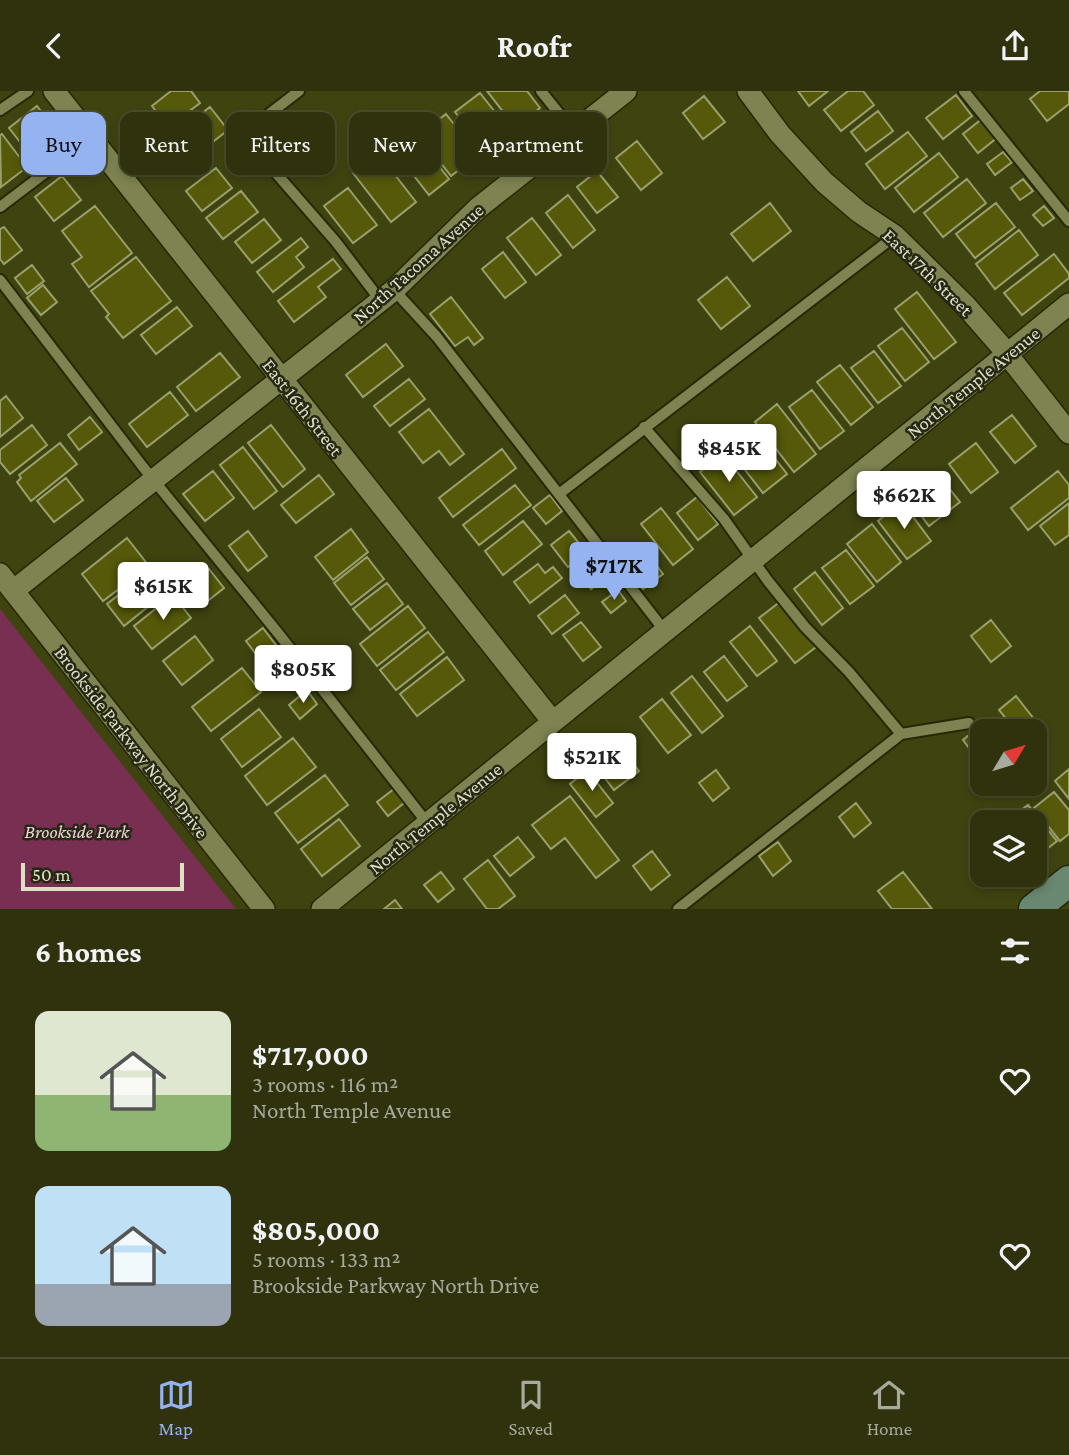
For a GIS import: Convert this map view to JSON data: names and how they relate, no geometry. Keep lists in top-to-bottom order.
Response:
{
  "streets": {
    "street": [
      "North Tacoma Avenue",
      "East 17th Street",
      "North Temple Avenue",
      "East 16th Street",
      "Brookside Parkway North Drive"
    ]
  },
  "crossings": [
    ["North Tacoma Avenue", "East 16th Street"],
    ["North Tacoma Avenue", "Brookside Parkway North Drive"],
    ["East 17th Street", "North Temple Avenue"],
    ["North Temple Avenue", "East 16th Street"]
  ],
  "parks": ["Brookside Park"],
  "scale_bar": "50 m",
  "north": "top right",
  "page": {
    "header": "Roofr",
    "chip": [
      "Buy",
      "Rent",
      "Filters",
      "New",
      "Apartment"
    ],
    "price": [
      "$845K",
      "$662K",
      "$717K",
      "$615K",
      "$805K",
      "$521K"
    ],
    "scale": "50 m",
    "heading": "6 homes",
    "list": [
      {
        "name": "$717,000",
        "note": "3 rooms · 116 m² · North Temple Avenue"
      },
      {
        "name": "$805,000",
        "note": "5 rooms · 133 m² · Brookside Parkway North Drive"
      }
    ],
    "tabs": ["Map", "Saved", "Home"]
  }
}
